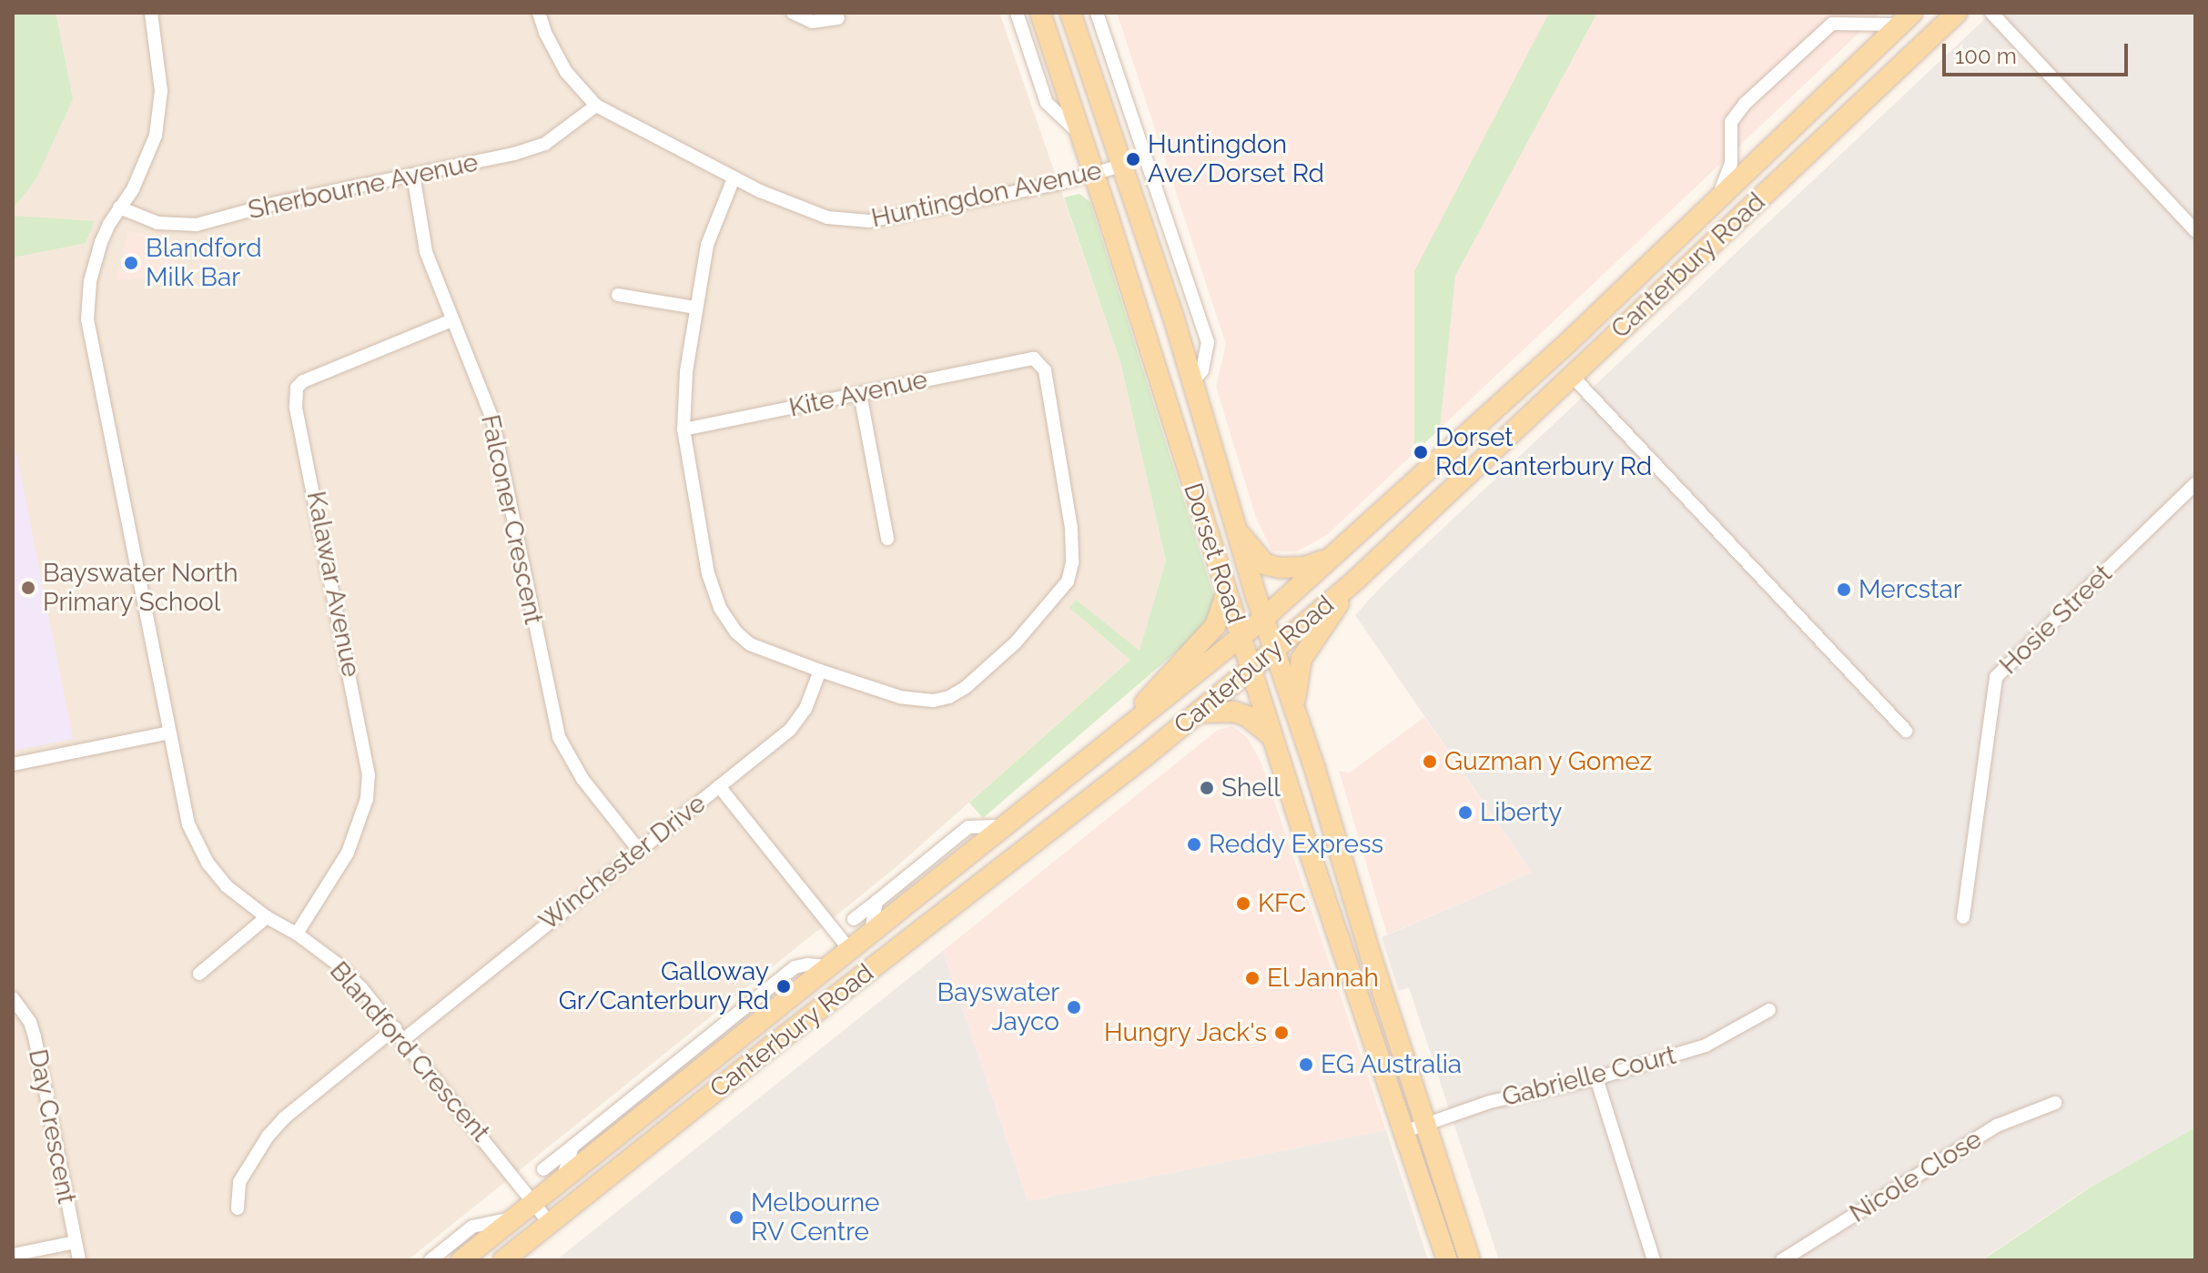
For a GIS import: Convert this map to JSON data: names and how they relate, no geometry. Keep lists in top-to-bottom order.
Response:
{
  "streets": {
    "main road": ["Canterbury Road", "Dorset Road"],
    "street": [
      "Sherbourne Avenue",
      "Huntingdon Avenue",
      "Kite Avenue",
      "Falconer Crescent",
      "Kalawar Avenue",
      "Hosie Street",
      "Winchester Drive",
      "Blandford Crescent",
      "Gabrielle Court",
      "Day Crescent",
      "Nicole Close"
    ]
  },
  "crossings": [
    ["Sherbourne Avenue", "Huntingdon Avenue"],
    ["Sherbourne Avenue", "Falconer Crescent"],
    ["Sherbourne Avenue", "Blandford Crescent"],
    ["Huntingdon Avenue", "Dorset Road"],
    ["Canterbury Road", "Dorset Road"],
    ["Canterbury Road", "Blandford Crescent"],
    ["Kite Avenue", "Winchester Drive"],
    ["Falconer Crescent", "Kalawar Avenue"],
    ["Falconer Crescent", "Winchester Drive"],
    ["Dorset Road", "Gabrielle Court"],
    ["Kalawar Avenue", "Blandford Crescent"],
    ["Winchester Drive", "Blandford Crescent"]
  ],
  "places": [
    "Huntingdon Ave/Dorset Rd",
    "Blandford Milk Bar",
    "Dorset Rd/Canterbury Rd",
    "Bayswater North Primary School",
    "Mercstar",
    "Guzman y Gomez",
    "Shell",
    "Liberty",
    "Reddy Express",
    "KFC",
    "El Jannah",
    "Galloway Gr/Canterbury Rd",
    "Bayswater Jayco",
    "Hungry Jack's",
    "EG Australia",
    "Melbourne RV Centre"
  ],
  "scale_bar": "100 m"
}
